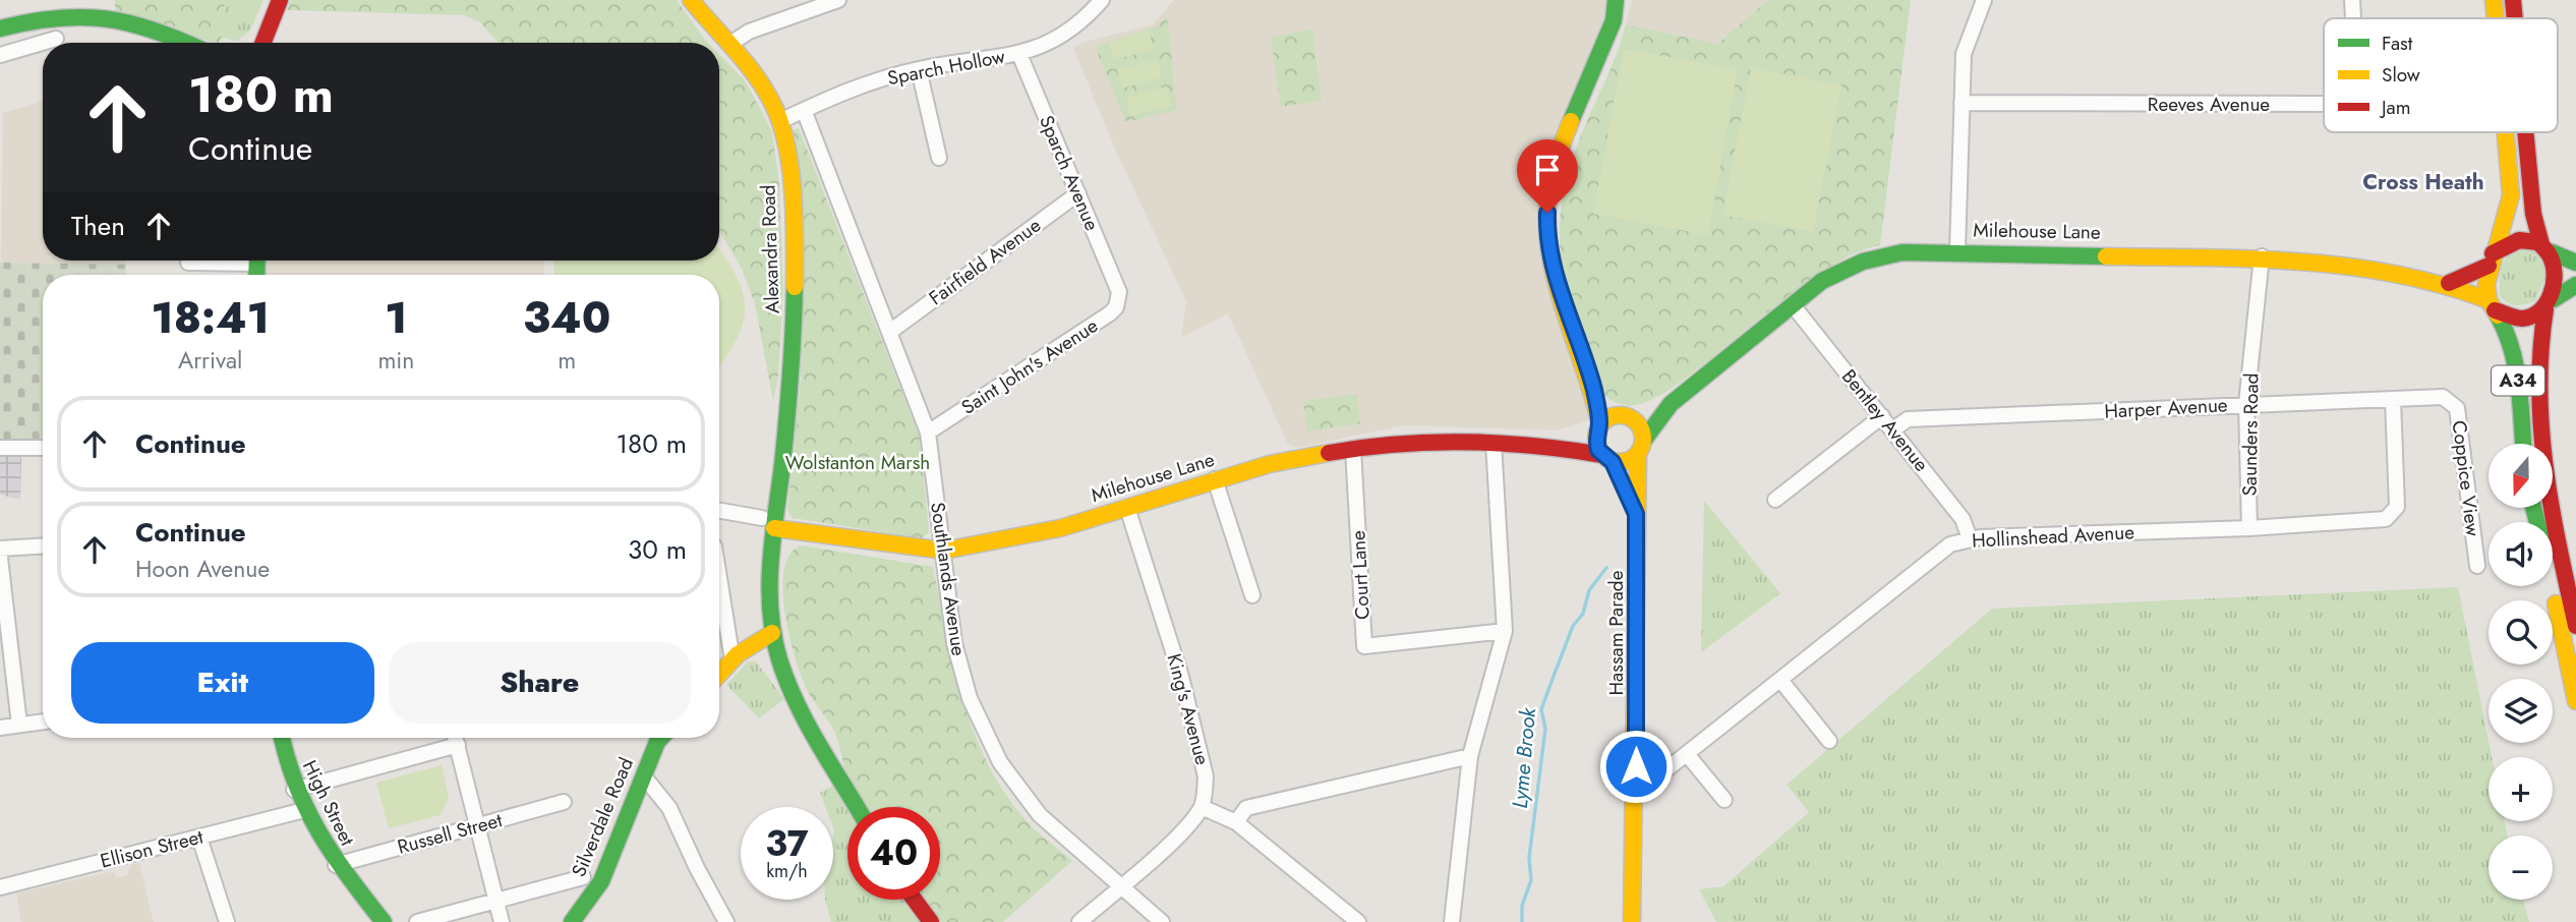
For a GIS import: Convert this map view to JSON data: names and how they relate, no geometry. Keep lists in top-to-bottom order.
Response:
{
  "streets": {
    "main road": [
      "Milehouse Lane",
      "Alexandra Road",
      "A34",
      "Hassam Parade",
      "High Street",
      "Silverdale Road"
    ],
    "street": [
      "Sparch Hollow",
      "Reeves Avenue",
      "Sparch Avenue",
      "Fairfield Avenue",
      "Saint John's Avenue",
      "Harper Avenue",
      "Bentley Avenue",
      "Saunders Road",
      "Coppice View",
      "Hollinshead Avenue",
      "Court Lane",
      "Southlands Avenue",
      "King's Avenue",
      "Russell Street",
      "Ellison Street"
    ]
  },
  "crossings": [
    ["Sparch Hollow", "Sparch Avenue"],
    ["Sparch Hollow", "Alexandra Road"],
    ["Sparch Hollow", "Southlands Avenue"],
    ["Sparch Avenue", "Fairfield Avenue"],
    ["Sparch Avenue", "Saint John's Avenue"],
    ["Milehouse Lane", "Alexandra Road"],
    ["Milehouse Lane", "A34"],
    ["Milehouse Lane", "Bentley Avenue"],
    ["Milehouse Lane", "Saunders Road"],
    ["Milehouse Lane", "Court Lane"],
    ["Milehouse Lane", "Southlands Avenue"],
    ["Milehouse Lane", "Hassam Parade"],
    ["Milehouse Lane", "King's Avenue"],
    ["Fairfield Avenue", "Southlands Avenue"],
    ["Saint John's Avenue", "Southlands Avenue"],
    ["Harper Avenue", "Bentley Avenue"],
    ["Harper Avenue", "Saunders Road"],
    ["Harper Avenue", "Coppice View"],
    ["Harper Avenue", "Hollinshead Avenue"],
    ["Bentley Avenue", "Hollinshead Avenue"],
    ["Saunders Road", "Hollinshead Avenue"],
    ["Hollinshead Avenue", "Hassam Parade"],
    ["High Street", "Russell Street"],
    ["High Street", "Ellison Street"]
  ],
  "districts": ["Cross Heath"],
  "water": ["Lyme Brook"],
  "parks": ["Wolstanton Marsh"],
  "legend": ["Fast", "Slow", "Jam"],
  "north": "bottom",
  "page": {
    "turn": ["180 m", "Continue"],
    "then": "Then",
    "eta": [
      "18:41",
      "Arrival",
      "1",
      "min",
      "340",
      "m"
    ],
    "list": [
      {
        "name": "Continue",
        "value": "180 m"
      },
      {
        "name": "Continue",
        "note": "Hoon Avenue",
        "value": "30 m"
      }
    ],
    "map_buttons": ["+", "−"],
    "buttons": ["Exit", "Share"],
    "speed": "37 km/h",
    "limit": "40"
  }
}
